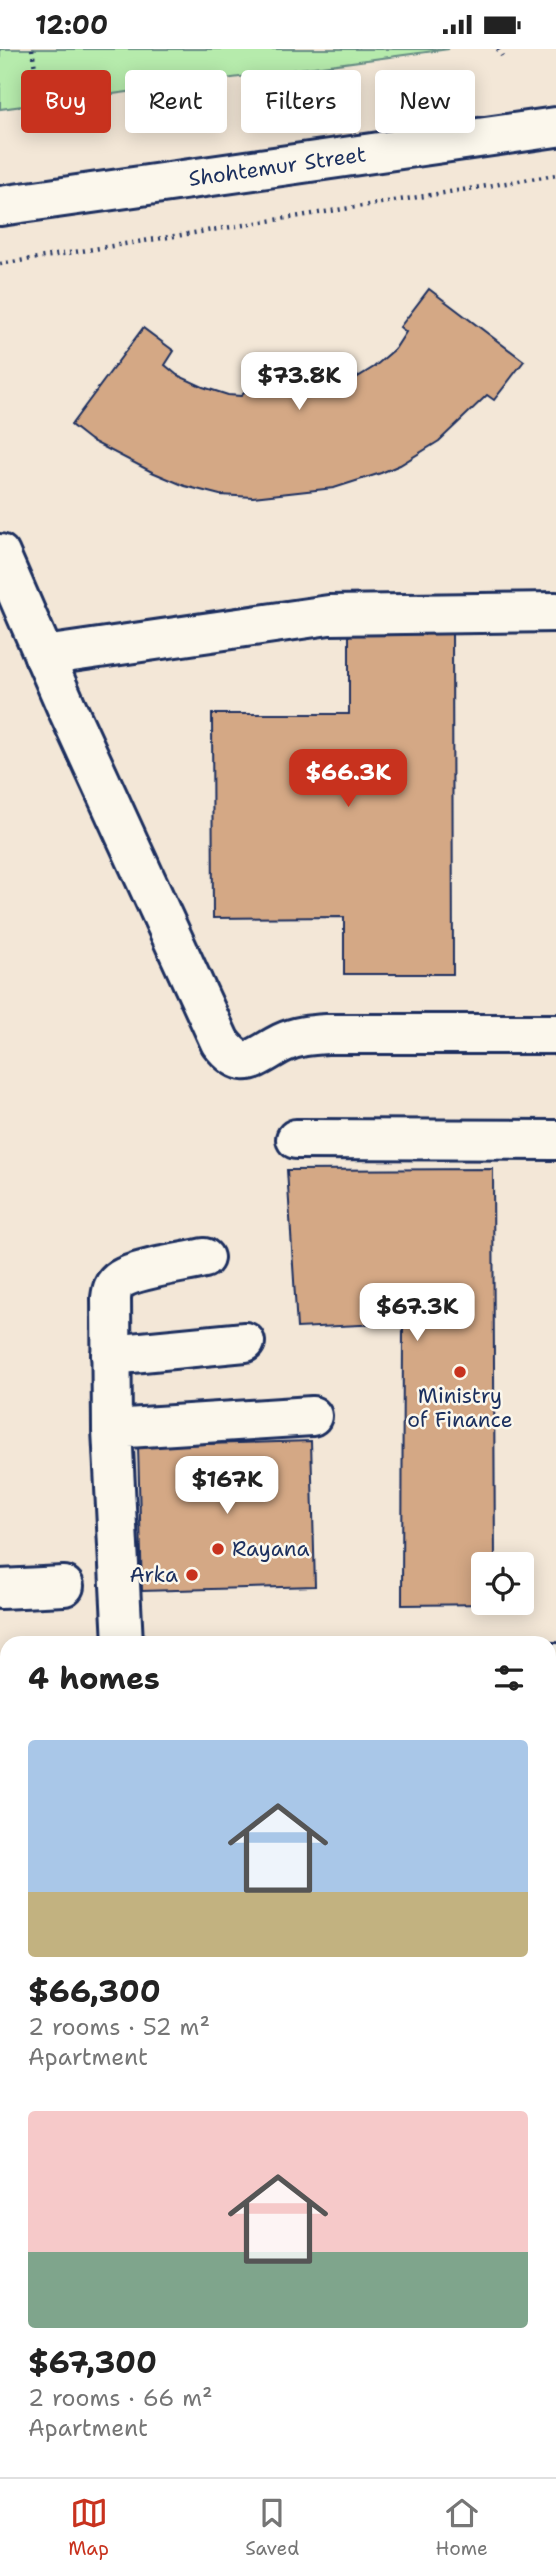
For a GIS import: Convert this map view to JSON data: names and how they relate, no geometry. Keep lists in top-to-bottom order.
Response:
{
  "streets": {
    "street": ["Shohtemur Street"]
  },
  "places": ["Ministry of Finance", "Rayana", "Arka"],
  "page": {
    "status": "12:00",
    "chip": [
      "Buy",
      "Rent",
      "Filters",
      "New"
    ],
    "price": [
      "$73.8K",
      "$66.3K",
      "$67.3K",
      "$167K"
    ],
    "heading": "4 homes",
    "list": [
      {
        "name": "$66,300",
        "note": "2 rooms · 52 m² · Apartment"
      },
      {
        "name": "$67,300",
        "note": "2 rooms · 66 m² · Apartment"
      }
    ],
    "tabs": ["Map", "Saved", "Home"]
  }
}
